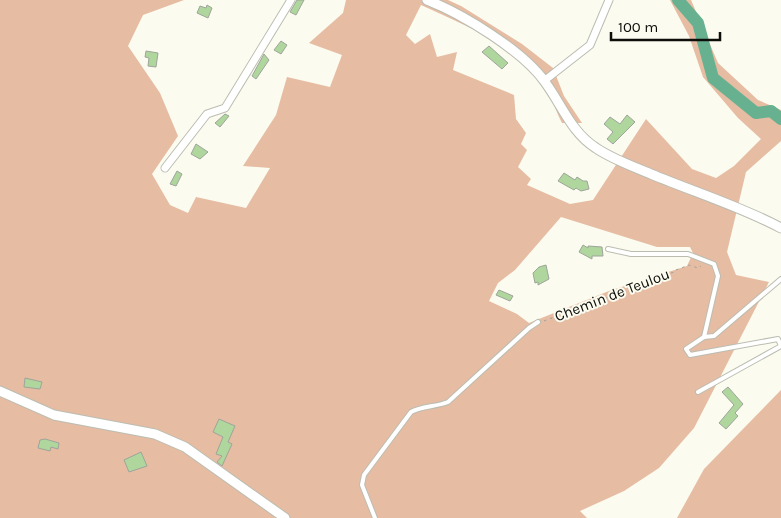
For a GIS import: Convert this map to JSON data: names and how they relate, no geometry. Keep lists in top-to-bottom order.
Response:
{
  "streets": {
    "lane": ["Chemin de Teulou"]
  },
  "scale_bar": "100 m"
}
